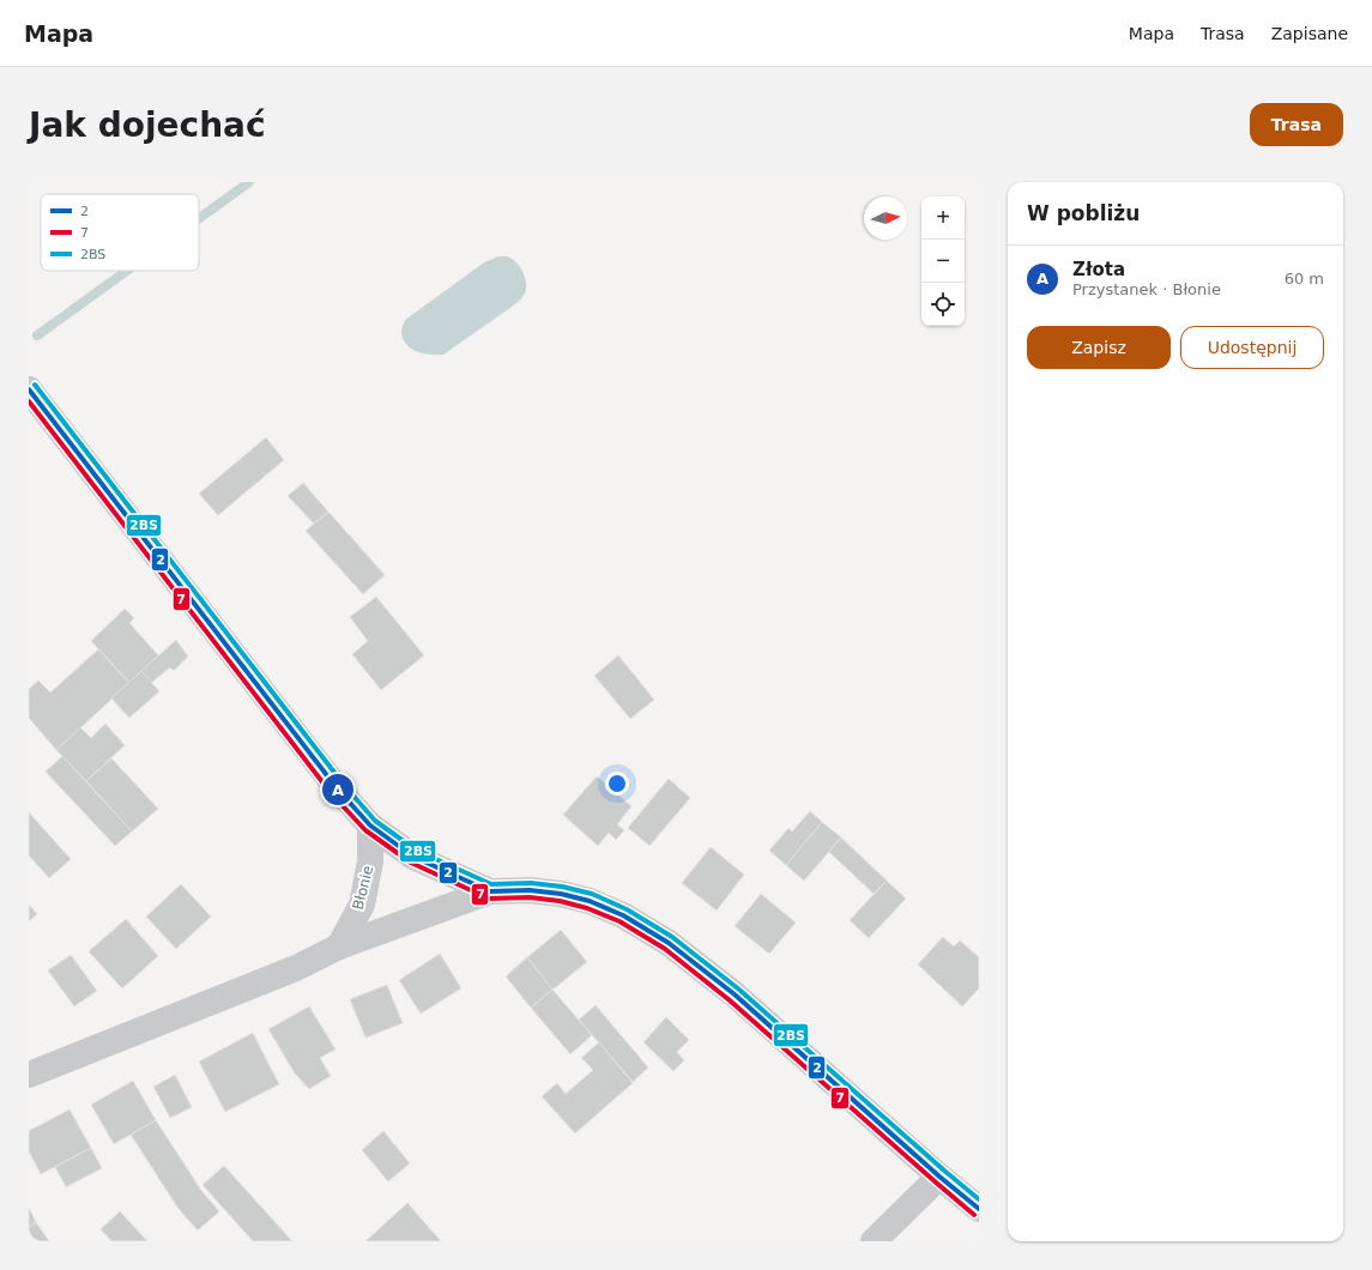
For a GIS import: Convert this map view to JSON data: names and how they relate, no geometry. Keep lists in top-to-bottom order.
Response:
{
  "streets": {
    "street": ["Błonie"]
  },
  "lines": ["transit line 2BS", "transit line 2", "transit line 7"],
  "legend": ["2", "7", "2BS"],
  "north": "right",
  "page": {
    "header": "Mapa",
    "nav": ["Mapa", "Trasa", "Zapisane"],
    "buttons": [
      "Trasa",
      ["Zapisz", "Udostępnij"]
    ],
    "title": "Jak dojechać",
    "heading": "W pobliżu",
    "map_buttons": ["+", "−"],
    "list": [
      {
        "mark": "A",
        "name": "Złota",
        "note": "Przystanek · Błonie",
        "value": "60 m"
      }
    ],
    "pins": "A"
  }
}
